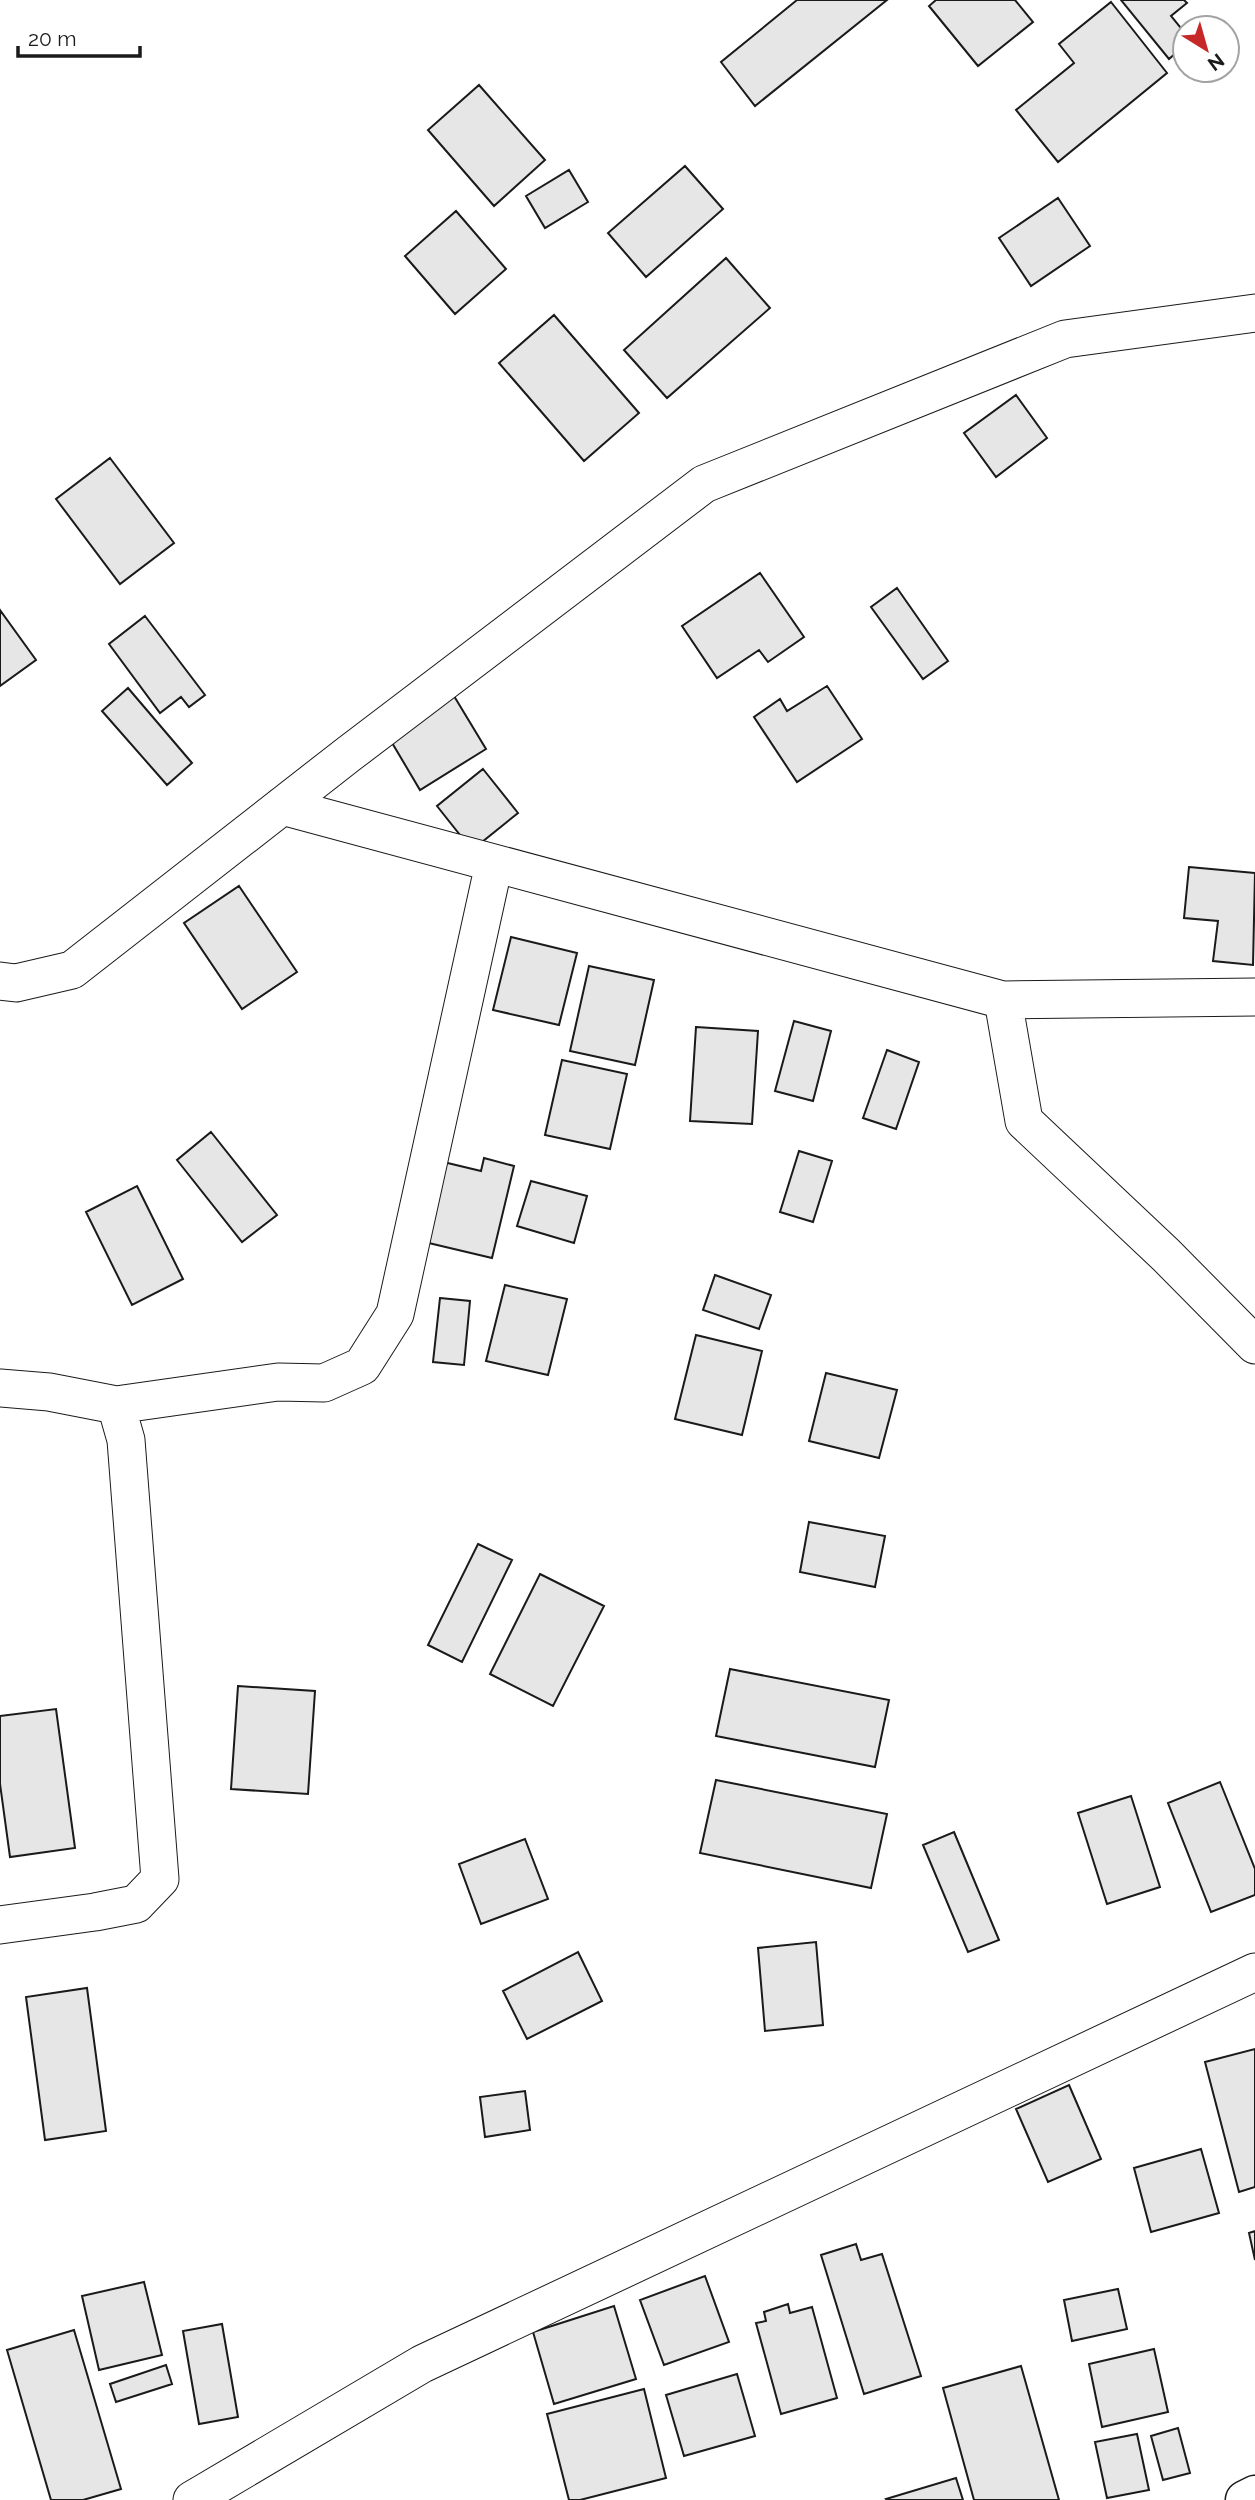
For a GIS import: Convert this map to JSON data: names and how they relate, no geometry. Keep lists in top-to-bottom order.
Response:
{
  "scale_bar": "20 m",
  "north": "bottom right"
}
